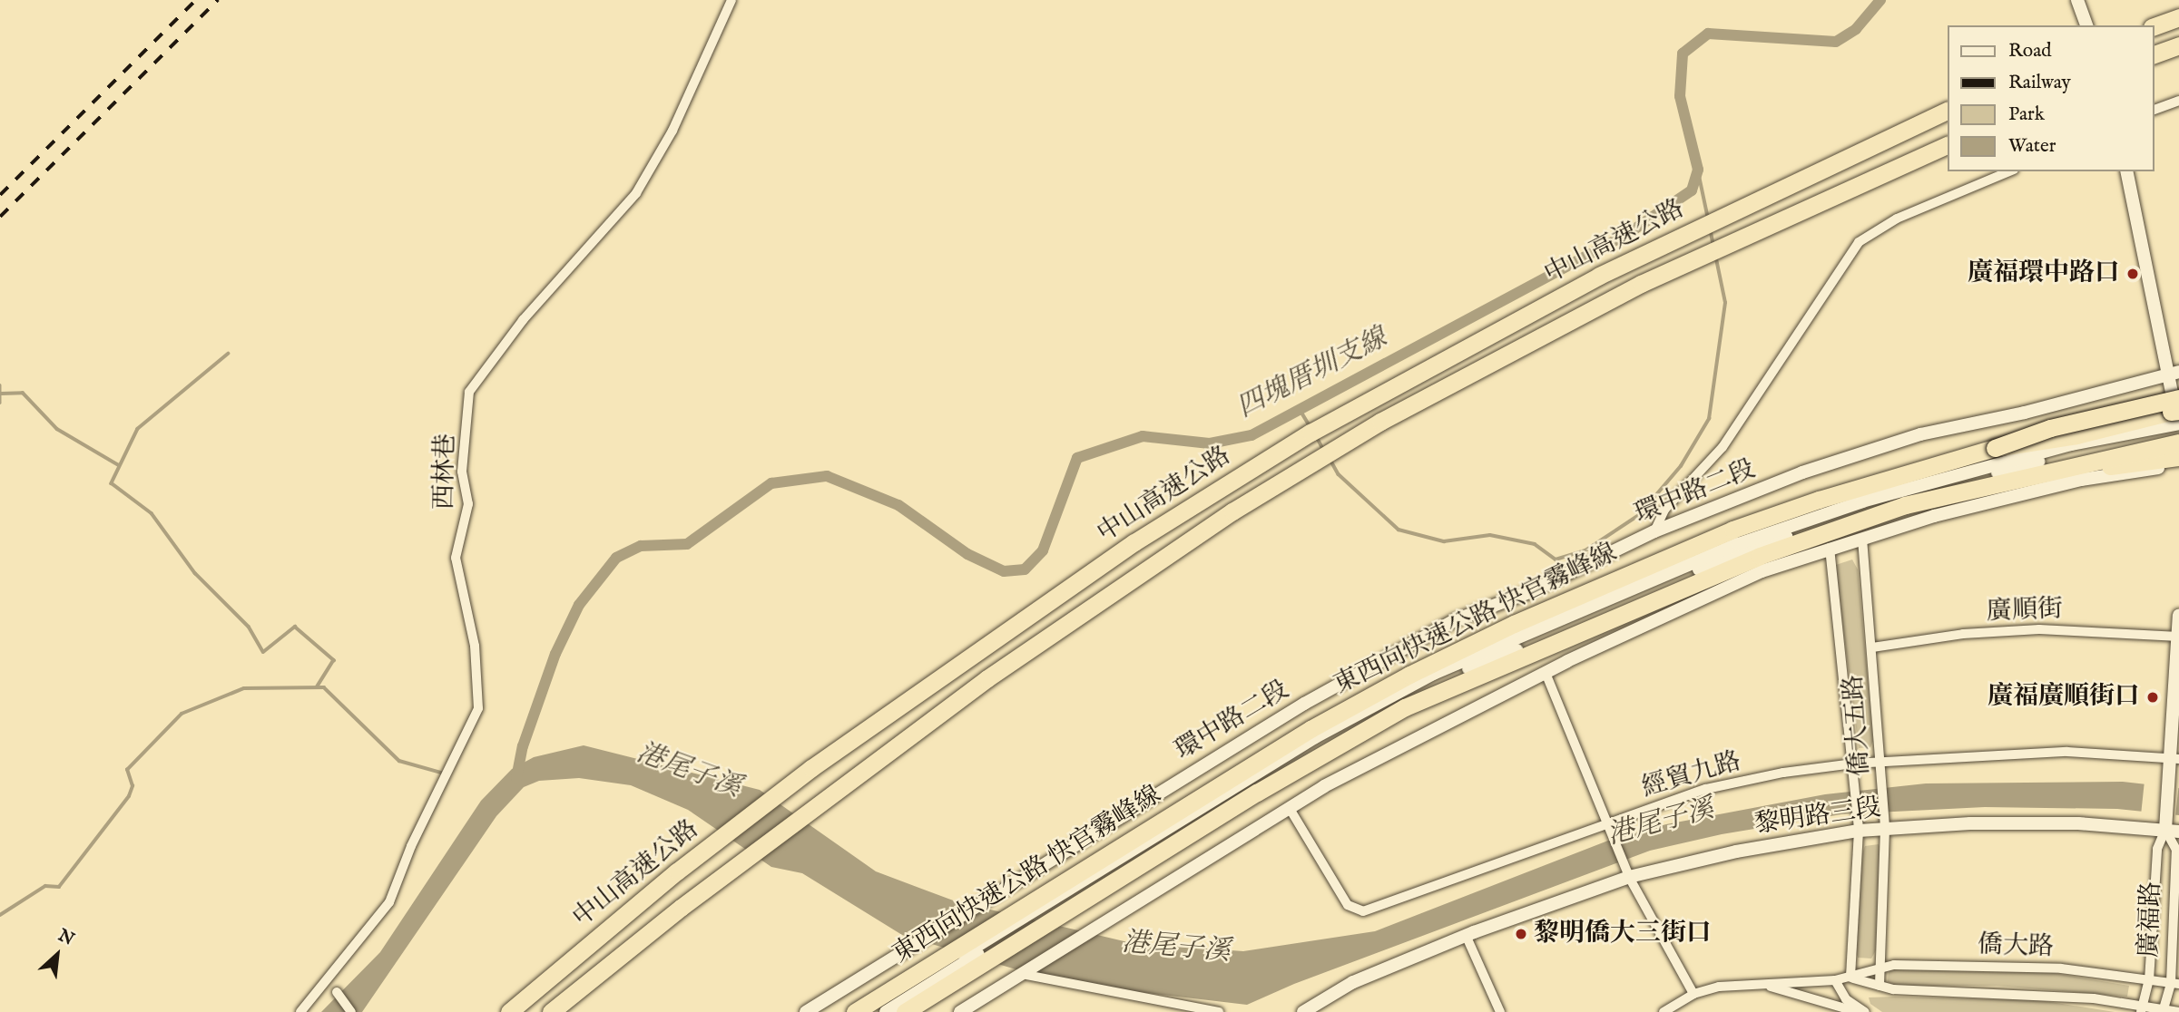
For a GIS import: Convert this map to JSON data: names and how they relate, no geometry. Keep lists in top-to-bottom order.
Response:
{
  "streets": {
    "highway": ["中山高速公路", "東西向快速公路 快官霧峰線"],
    "street": [
      "西林巷",
      "環中路二段",
      "廣順街",
      "僑大五路",
      "經貿九路",
      "黎明路三段",
      "廣福路",
      "僑大路"
    ]
  },
  "crossings": [
    ["廣順街", "僑大五路"],
    ["僑大五路", "經貿九路"],
    ["僑大五路", "黎明路三段"],
    ["僑大五路", "僑大路"],
    ["黎明路三段", "廣福路"],
    ["廣福路", "僑大路"]
  ],
  "water": ["四塊厝圳支線", "港尾子溪"],
  "places": ["廣福環中路口", "廣福廣順街口", "黎明僑大三街口"],
  "legend": [
    "Road",
    "Railway",
    "Park",
    "Water"
  ],
  "north": "top right"
}
